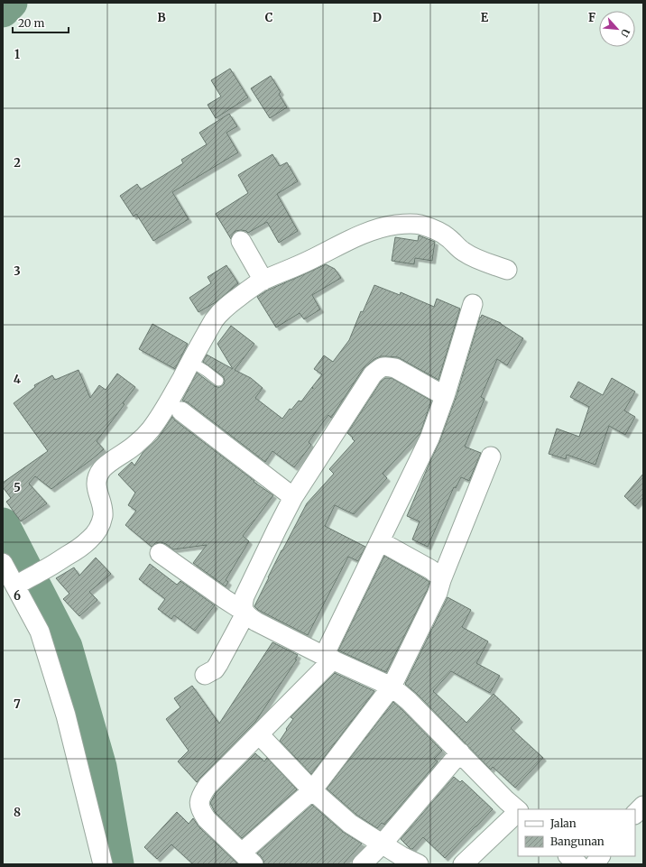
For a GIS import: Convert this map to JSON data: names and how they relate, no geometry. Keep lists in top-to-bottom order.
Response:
{
  "legend": ["Jalan", "Bangunan"],
  "scale_bar": "20 m",
  "north": "bottom right",
  "grid": {
    "columns": [
      "B",
      "C",
      "D",
      "E",
      "F"
    ],
    "rows": [
      "1",
      "2",
      "3",
      "4",
      "5",
      "6",
      "7",
      "8"
    ]
  }
}
